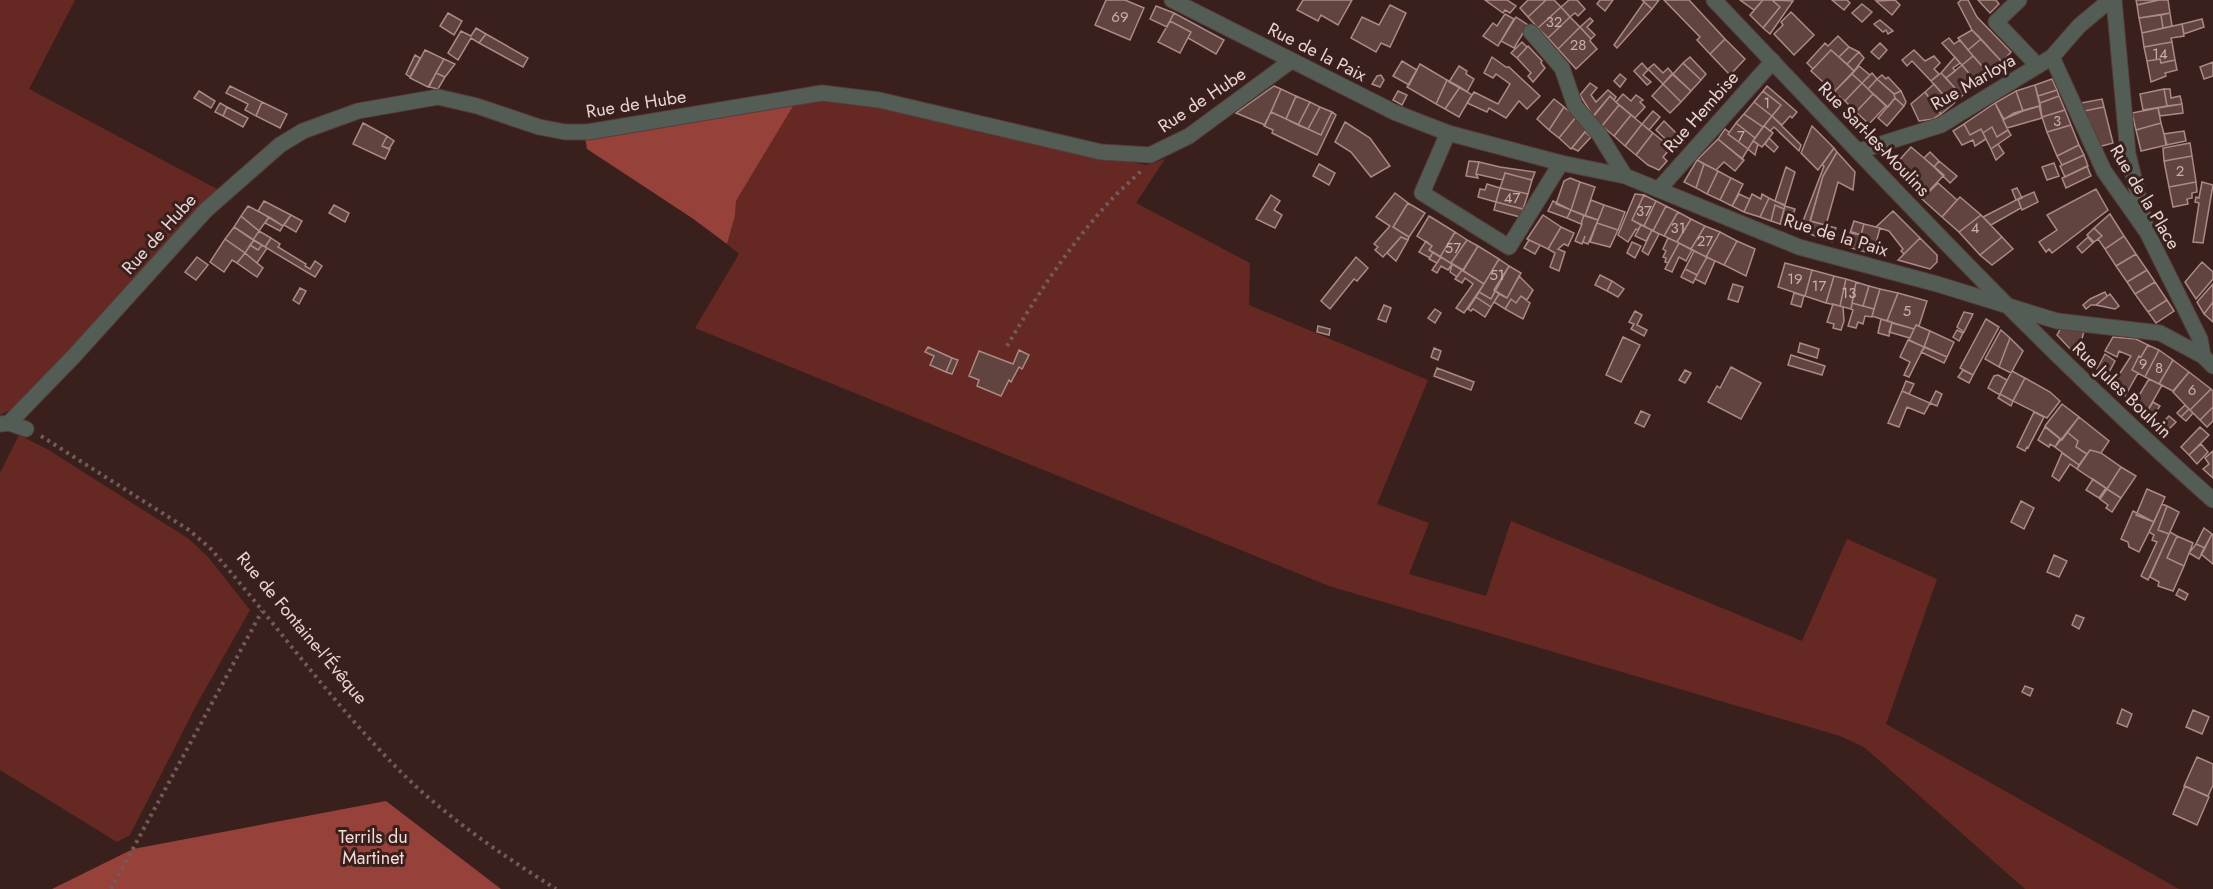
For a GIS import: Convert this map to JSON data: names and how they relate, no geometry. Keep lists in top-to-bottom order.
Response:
{
  "streets": {
    "street": [
      "Rue de la Paix",
      "Rue Marloya",
      "Rue de Hube",
      "Rue Hembise",
      "Rue Sart-les-Moulins",
      "Rue de la Place",
      "Rue Jules Boulvin"
    ],
    "path": ["Rue de Fontaine-l'Évêque"]
  },
  "crossings": [
    ["Rue de la Paix", "Rue de Hube"],
    ["Rue de la Paix", "Rue Hembise"],
    ["Rue de la Paix", "Rue Sart-les-Moulins"],
    ["Rue de la Paix", "Rue de la Place"],
    ["Rue de la Paix", "Rue Jules Boulvin"],
    ["Rue Marloya", "Rue Sart-les-Moulins"],
    ["Rue Marloya", "Rue de la Place"],
    ["Rue Hembise", "Rue Sart-les-Moulins"],
    ["Rue Sart-les-Moulins", "Rue Jules Boulvin"]
  ],
  "parks": ["Terrils du Martinet"],
  "house_numbers": [
    "69",
    "32",
    "28",
    "14",
    "1",
    "3",
    "7",
    "2",
    "47",
    "37",
    "31",
    "4",
    "27",
    "57",
    "51",
    "19",
    "17",
    "13",
    "5",
    "9",
    "8",
    "6"
  ]
}
